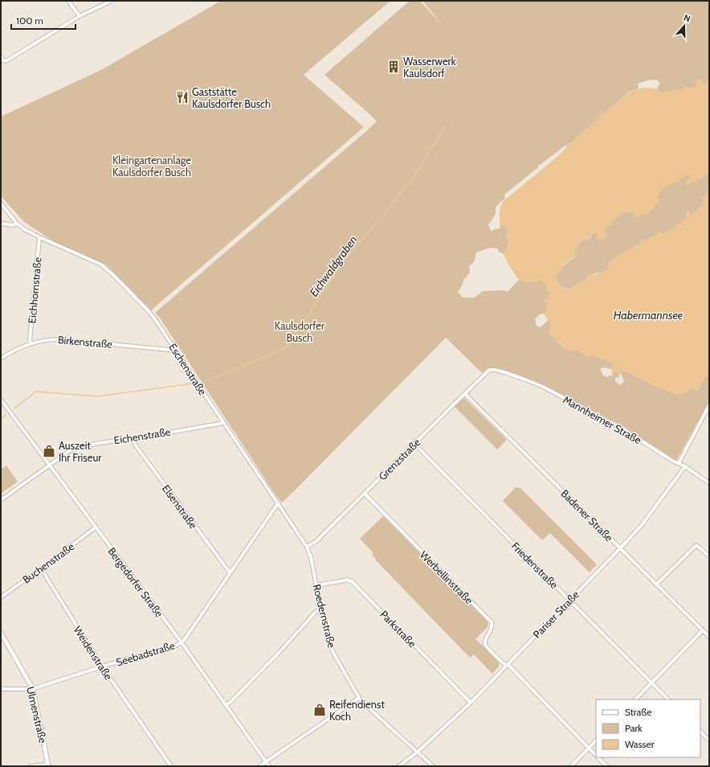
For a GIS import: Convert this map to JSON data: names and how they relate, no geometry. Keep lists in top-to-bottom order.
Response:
{
  "streets": {
    "street": [
      "Eichhornstraße",
      "Birkenstraße",
      "Eschenstraße",
      "Mannheimer Straße",
      "Eichenstraße",
      "Grenzstraße",
      "Elsenstraße",
      "Badener Straße",
      "Buchenstraße",
      "Friedenstraße",
      "Werbellinstraße",
      "Bergedorfer Straße",
      "Pariser Straße",
      "Roedernstraße",
      "Parkstraße",
      "Weidenstraße",
      "Seebadstraße",
      "Ulmenstraße"
    ]
  },
  "crossings": [
    ["Eichhornstraße", "Birkenstraße"],
    ["Eichhornstraße", "Eschenstraße"],
    ["Birkenstraße", "Eschenstraße"],
    ["Eschenstraße", "Eichenstraße"],
    ["Eschenstraße", "Grenzstraße"],
    ["Eschenstraße", "Roedernstraße"],
    ["Eschenstraße", "Seebadstraße"],
    ["Mannheimer Straße", "Grenzstraße"],
    ["Mannheimer Straße", "Pariser Straße"],
    ["Eichenstraße", "Elsenstraße"],
    ["Eichenstraße", "Bergedorfer Straße"],
    ["Grenzstraße", "Badener Straße"],
    ["Grenzstraße", "Friedenstraße"],
    ["Grenzstraße", "Werbellinstraße"],
    ["Elsenstraße", "Seebadstraße"],
    ["Badener Straße", "Pariser Straße"],
    ["Buchenstraße", "Bergedorfer Straße"],
    ["Buchenstraße", "Weidenstraße"],
    ["Friedenstraße", "Pariser Straße"],
    ["Werbellinstraße", "Pariser Straße"],
    ["Bergedorfer Straße", "Seebadstraße"],
    ["Pariser Straße", "Roedernstraße"],
    ["Pariser Straße", "Parkstraße"],
    ["Roedernstraße", "Parkstraße"],
    ["Weidenstraße", "Seebadstraße"],
    ["Seebadstraße", "Ulmenstraße"]
  ],
  "water": ["Eichwaldgraben", "Habermannsee"],
  "parks": ["Kleingartenanlage Kaulsdorfer Busch", "Kaulsdorfer Busch"],
  "places": {
    "building": ["Wasserwerk Kaulsdorf"],
    "restaurant": ["Gaststätte Kaulsdorfer Busch"],
    "shop": ["Auszeit Ihr Friseur", "Reifendienst Koch"]
  },
  "legend": ["Straße", "Park", "Wasser"],
  "scale_bar": "100 m",
  "north": "top"
}
